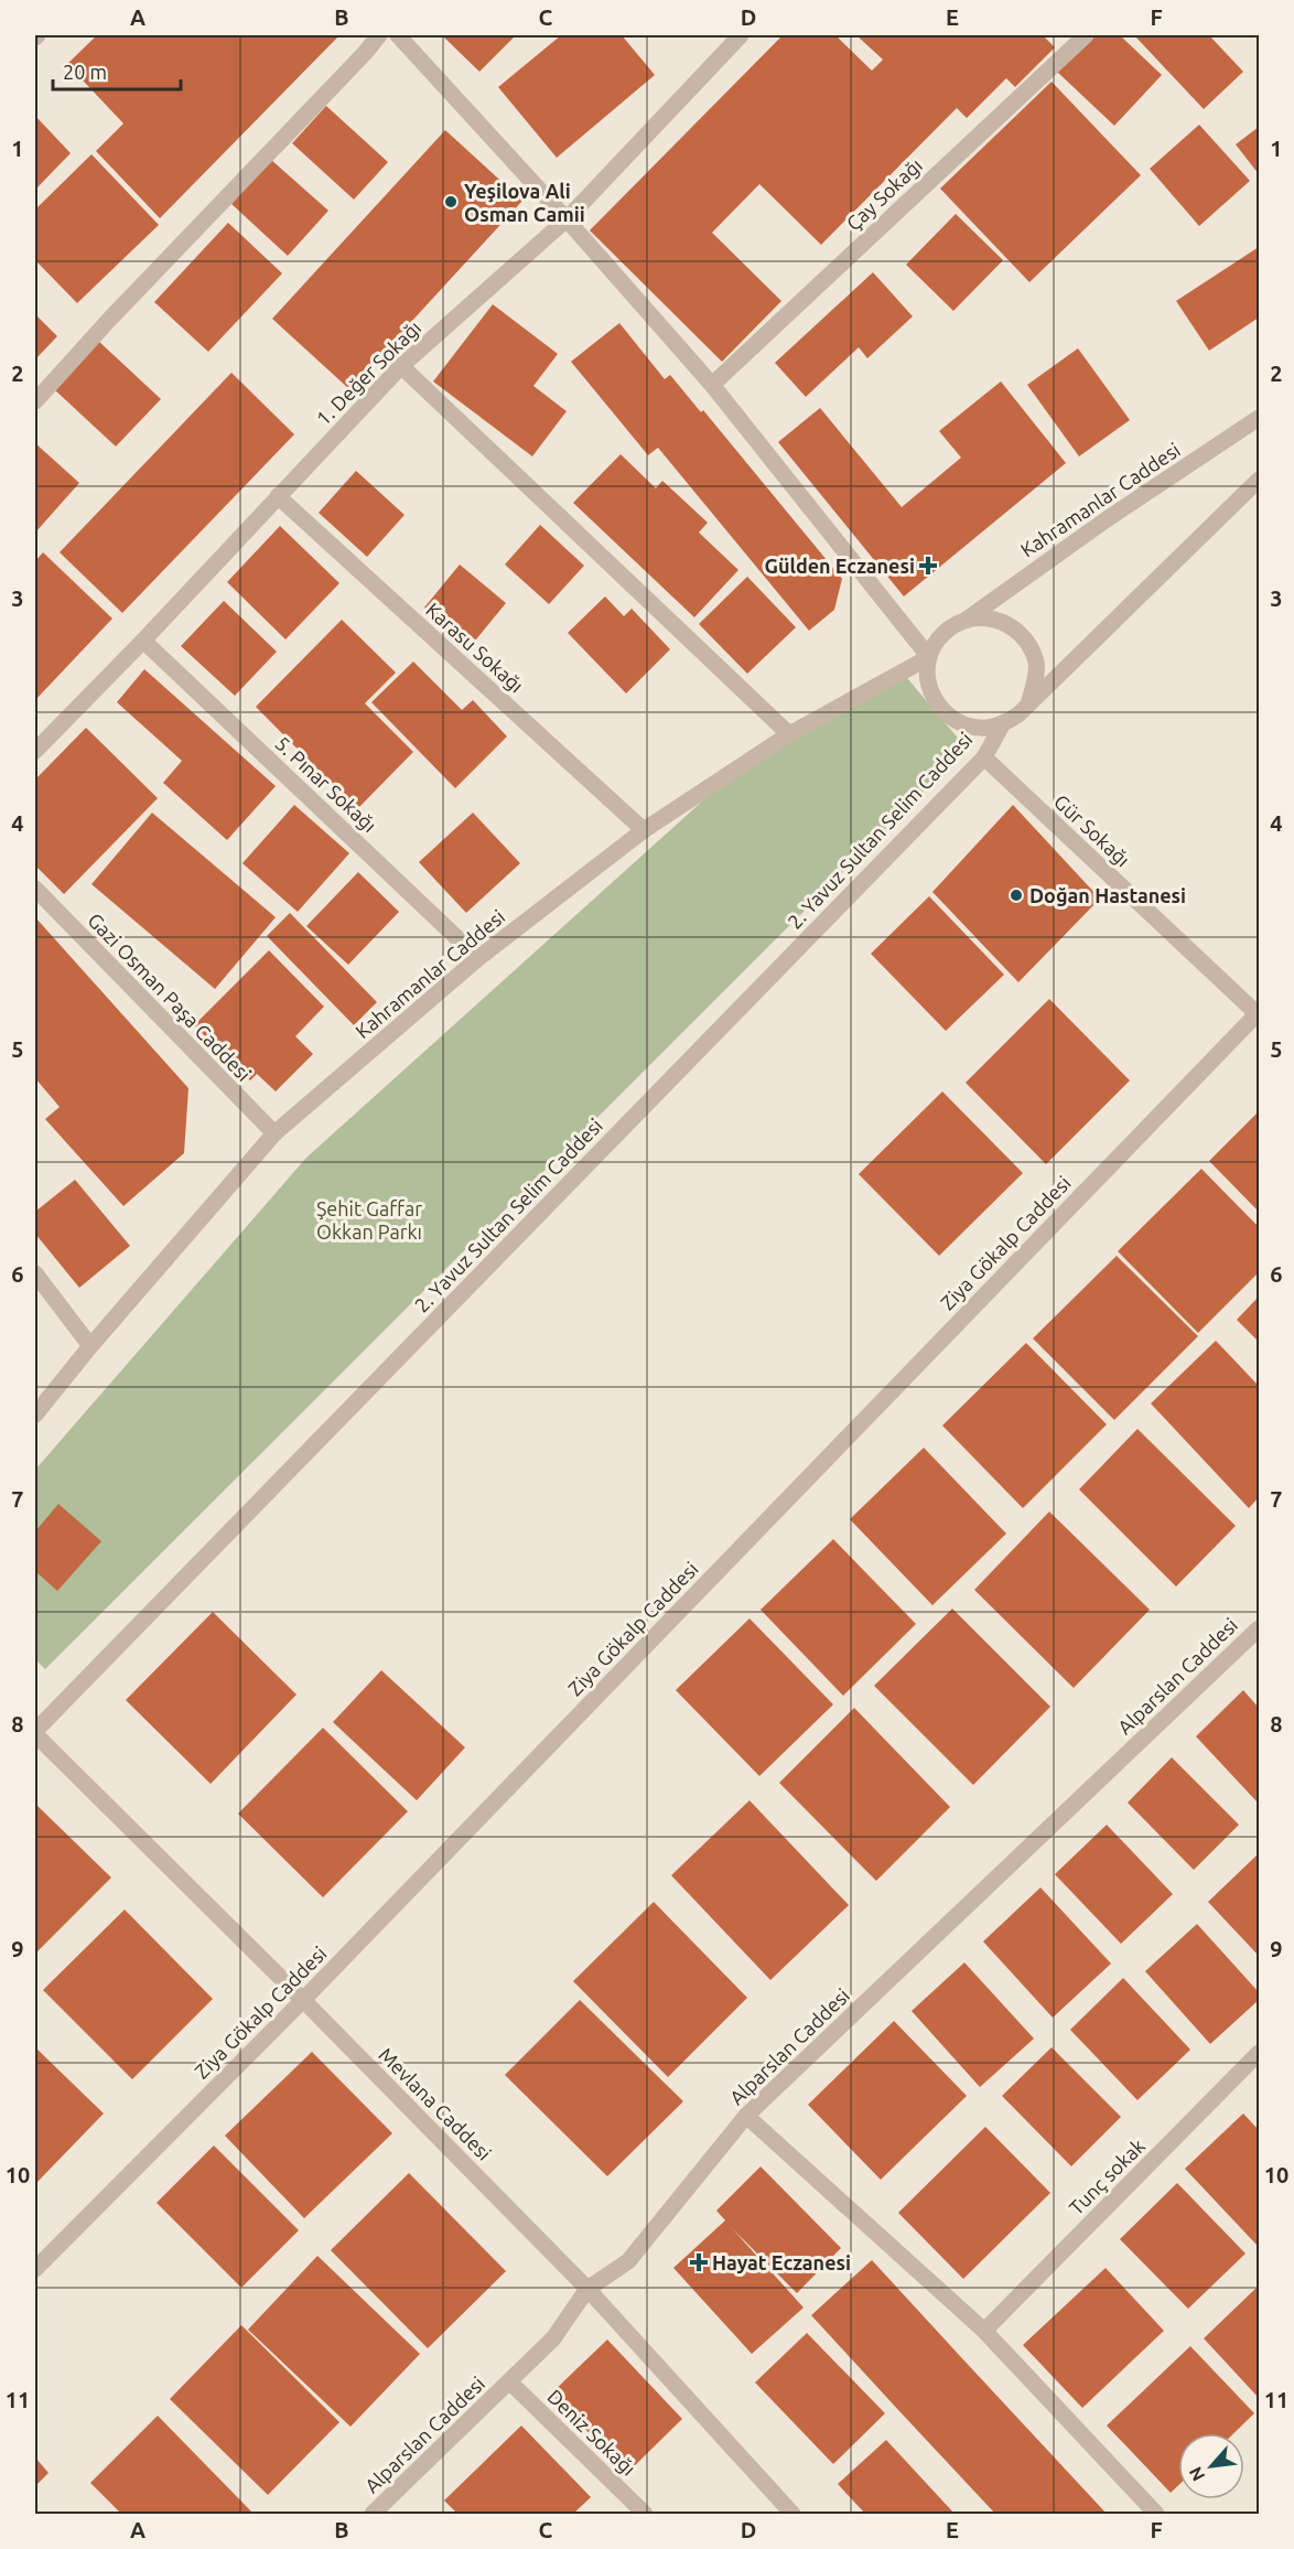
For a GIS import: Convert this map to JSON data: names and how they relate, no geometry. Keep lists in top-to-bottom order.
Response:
{
  "streets": {
    "street": [
      "Çay Sokağı",
      "1. Değer Sokağı",
      "Kahramanlar Caddesi",
      "Karasu Sokağı",
      "5. Pınar Sokağı",
      "2. Yavuz Sultan Selim Caddesi",
      "Gür Sokağı",
      "Gazi Osman Paşa Caddesi",
      "Ziya Gökalp Caddesi",
      "Alparslan Caddesi",
      "Mevlana Caddesi",
      "Tunç sokak",
      "Deniz Sokağı"
    ]
  },
  "crossings": [
    ["1. Değer Sokağı", "Karasu Sokağı"],
    ["1. Değer Sokağı", "5. Pınar Sokağı"],
    ["Kahramanlar Caddesi", "Karasu Sokağı"],
    ["Kahramanlar Caddesi", "5. Pınar Sokağı"],
    ["Kahramanlar Caddesi", "2. Yavuz Sultan Selim Caddesi"],
    ["Kahramanlar Caddesi", "Gazi Osman Paşa Caddesi"],
    ["2. Yavuz Sultan Selim Caddesi", "Gür Sokağı"],
    ["2. Yavuz Sultan Selim Caddesi", "Mevlana Caddesi"],
    ["Gür Sokağı", "Ziya Gökalp Caddesi"],
    ["Ziya Gökalp Caddesi", "Mevlana Caddesi"],
    ["Alparslan Caddesi", "Mevlana Caddesi"],
    ["Alparslan Caddesi", "Deniz Sokağı"]
  ],
  "parks": ["Şehit Gaffar Okkan Parkı"],
  "places": {
    "other": ["Yeşilova Ali Osman Camii", "Doğan Hastanesi"],
    "health": ["Gülden Eczanesi", "Hayat Eczanesi"]
  },
  "scale_bar": "20 m",
  "north": "bottom left",
  "grid": {
    "columns": [
      "A",
      "B",
      "C",
      "D",
      "E",
      "F"
    ],
    "rows": [
      "1",
      "2",
      "3",
      "4",
      "5",
      "6",
      "7",
      "8",
      "9",
      "10",
      "11"
    ]
  }
}
